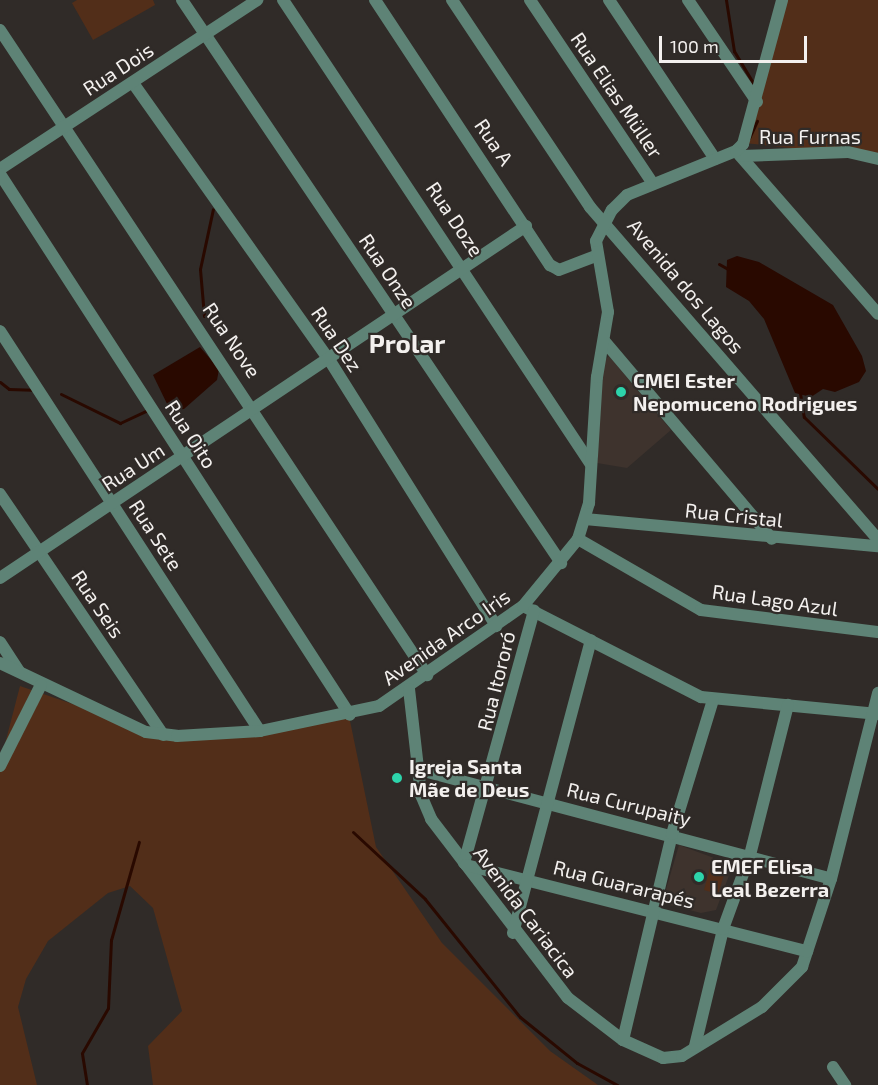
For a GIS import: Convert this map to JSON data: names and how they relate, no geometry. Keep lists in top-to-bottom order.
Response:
{
  "streets": {
    "street": [
      "Rua Dois",
      "Rua Elias Müller",
      "Rua Furnas",
      "Rua A",
      "Rua Doze",
      "Rua Onze",
      "Avenida dos Lagos",
      "Rua Dez",
      "Rua Nove",
      "Rua Oito",
      "Rua Um",
      "Rua Cristal",
      "Rua Sete",
      "Rua Lago Azul",
      "Rua Seis",
      "Avenida Arco Iris",
      "Rua Itororó",
      "Rua Curupaity",
      "Rua Guararapés",
      "Avenida Cariacica"
    ]
  },
  "crossings": [
    ["Rua Dois", "Rua Onze"],
    ["Rua Dois", "Rua Dez"],
    ["Rua Dois", "Rua Nove"],
    ["Rua Elias Müller", "Rua Furnas"],
    ["Rua Furnas", "Avenida dos Lagos"],
    ["Rua A", "Rua Um"],
    ["Rua A", "Avenida Arco Iris"],
    ["Rua Doze", "Rua Um"],
    ["Rua Doze", "Avenida Arco Iris"],
    ["Rua Onze", "Rua Um"],
    ["Rua Onze", "Avenida Arco Iris"],
    ["Rua Dez", "Rua Um"],
    ["Rua Dez", "Avenida Arco Iris"],
    ["Rua Nove", "Rua Um"],
    ["Rua Nove", "Avenida Arco Iris"],
    ["Rua Oito", "Rua Um"],
    ["Rua Oito", "Avenida Arco Iris"],
    ["Rua Um", "Rua Sete"],
    ["Rua Um", "Rua Seis"],
    ["Rua Cristal", "Avenida Arco Iris"],
    ["Rua Sete", "Avenida Arco Iris"],
    ["Rua Lago Azul", "Avenida Arco Iris"],
    ["Rua Seis", "Avenida Arco Iris"],
    ["Avenida Arco Iris", "Rua Itororó"],
    ["Avenida Arco Iris", "Avenida Cariacica"],
    ["Rua Itororó", "Rua Curupaity"],
    ["Rua Itororó", "Rua Guararapés"],
    ["Rua Itororó", "Avenida Cariacica"],
    ["Rua Curupaity", "Avenida Cariacica"],
    ["Rua Guararapés", "Avenida Cariacica"]
  ],
  "districts": ["Prolar"],
  "places": ["CMEI Ester Nepomuceno Rodrigues", "Igreja Santa Mãe de Deus", "EMEF Elisa Leal Bezerra"],
  "scale_bar": "100 m"
}
